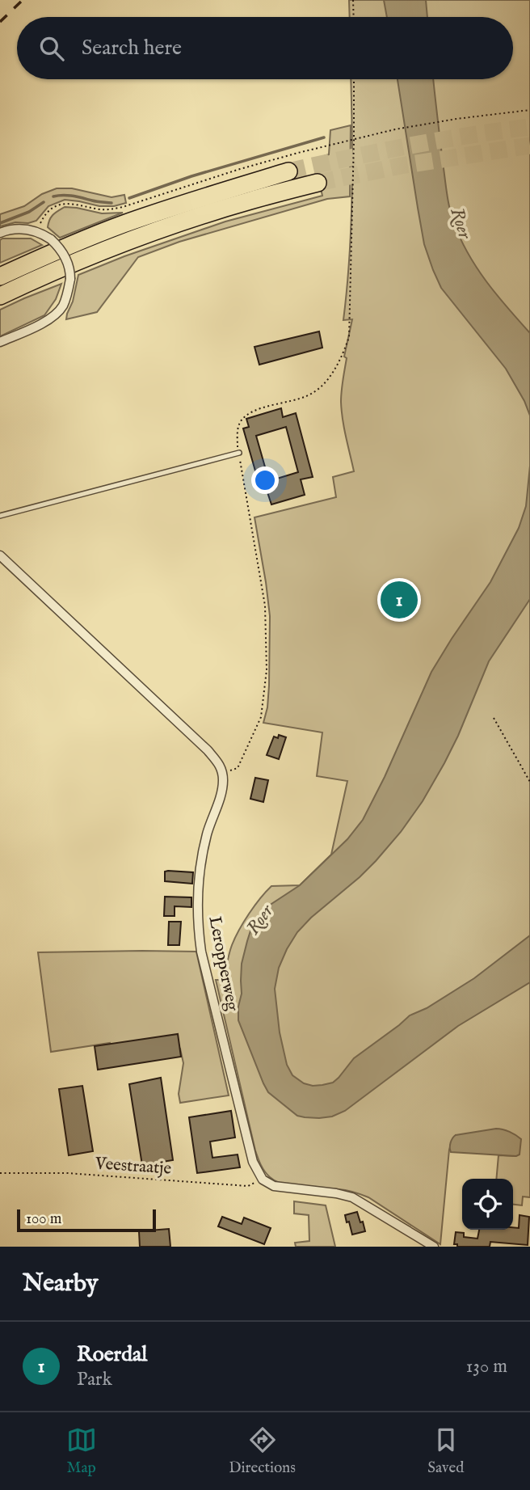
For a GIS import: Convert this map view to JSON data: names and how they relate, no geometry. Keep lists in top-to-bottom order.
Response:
{
  "streets": {
    "street": ["Leropperweg"],
    "path": ["Veestraatje"]
  },
  "crossings": [
    ["Leropperweg", "Veestraatje"]
  ],
  "water": ["Roer"],
  "scale_bar": "100 m",
  "page": {
    "search": "Search here",
    "pins": "1",
    "scale": "100 m",
    "heading": "Nearby",
    "list": [
      {
        "mark": "1",
        "name": "Roerdal",
        "note": "Park",
        "value": "130 m"
      }
    ],
    "nav": ["Map", "Directions", "Saved"]
  }
}
